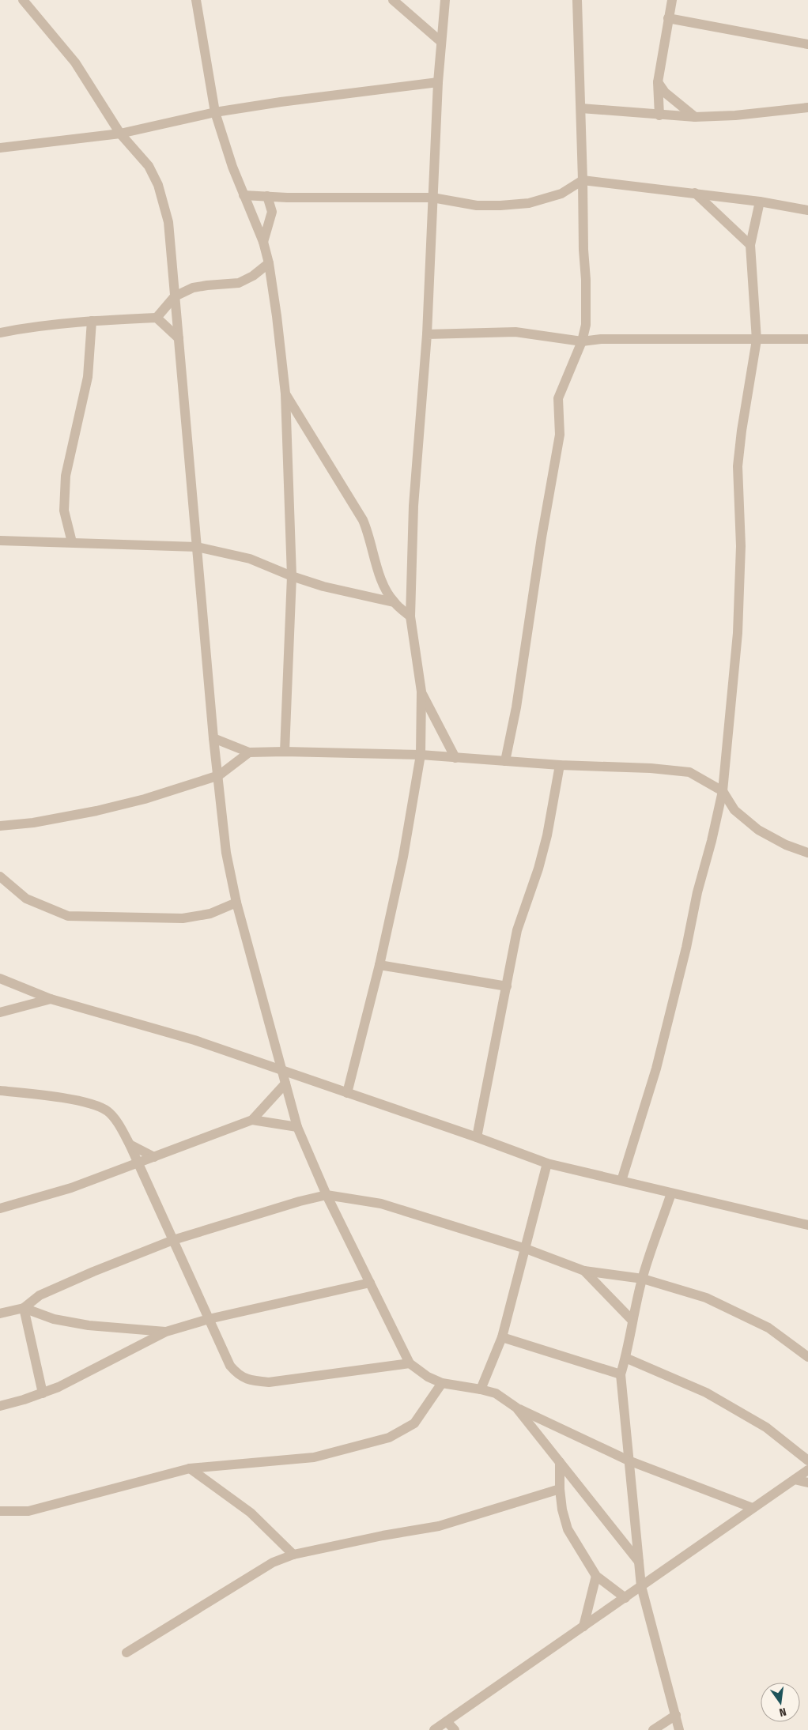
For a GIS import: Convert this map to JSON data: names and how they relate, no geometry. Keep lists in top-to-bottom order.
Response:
{
  "north": "bottom"
}
